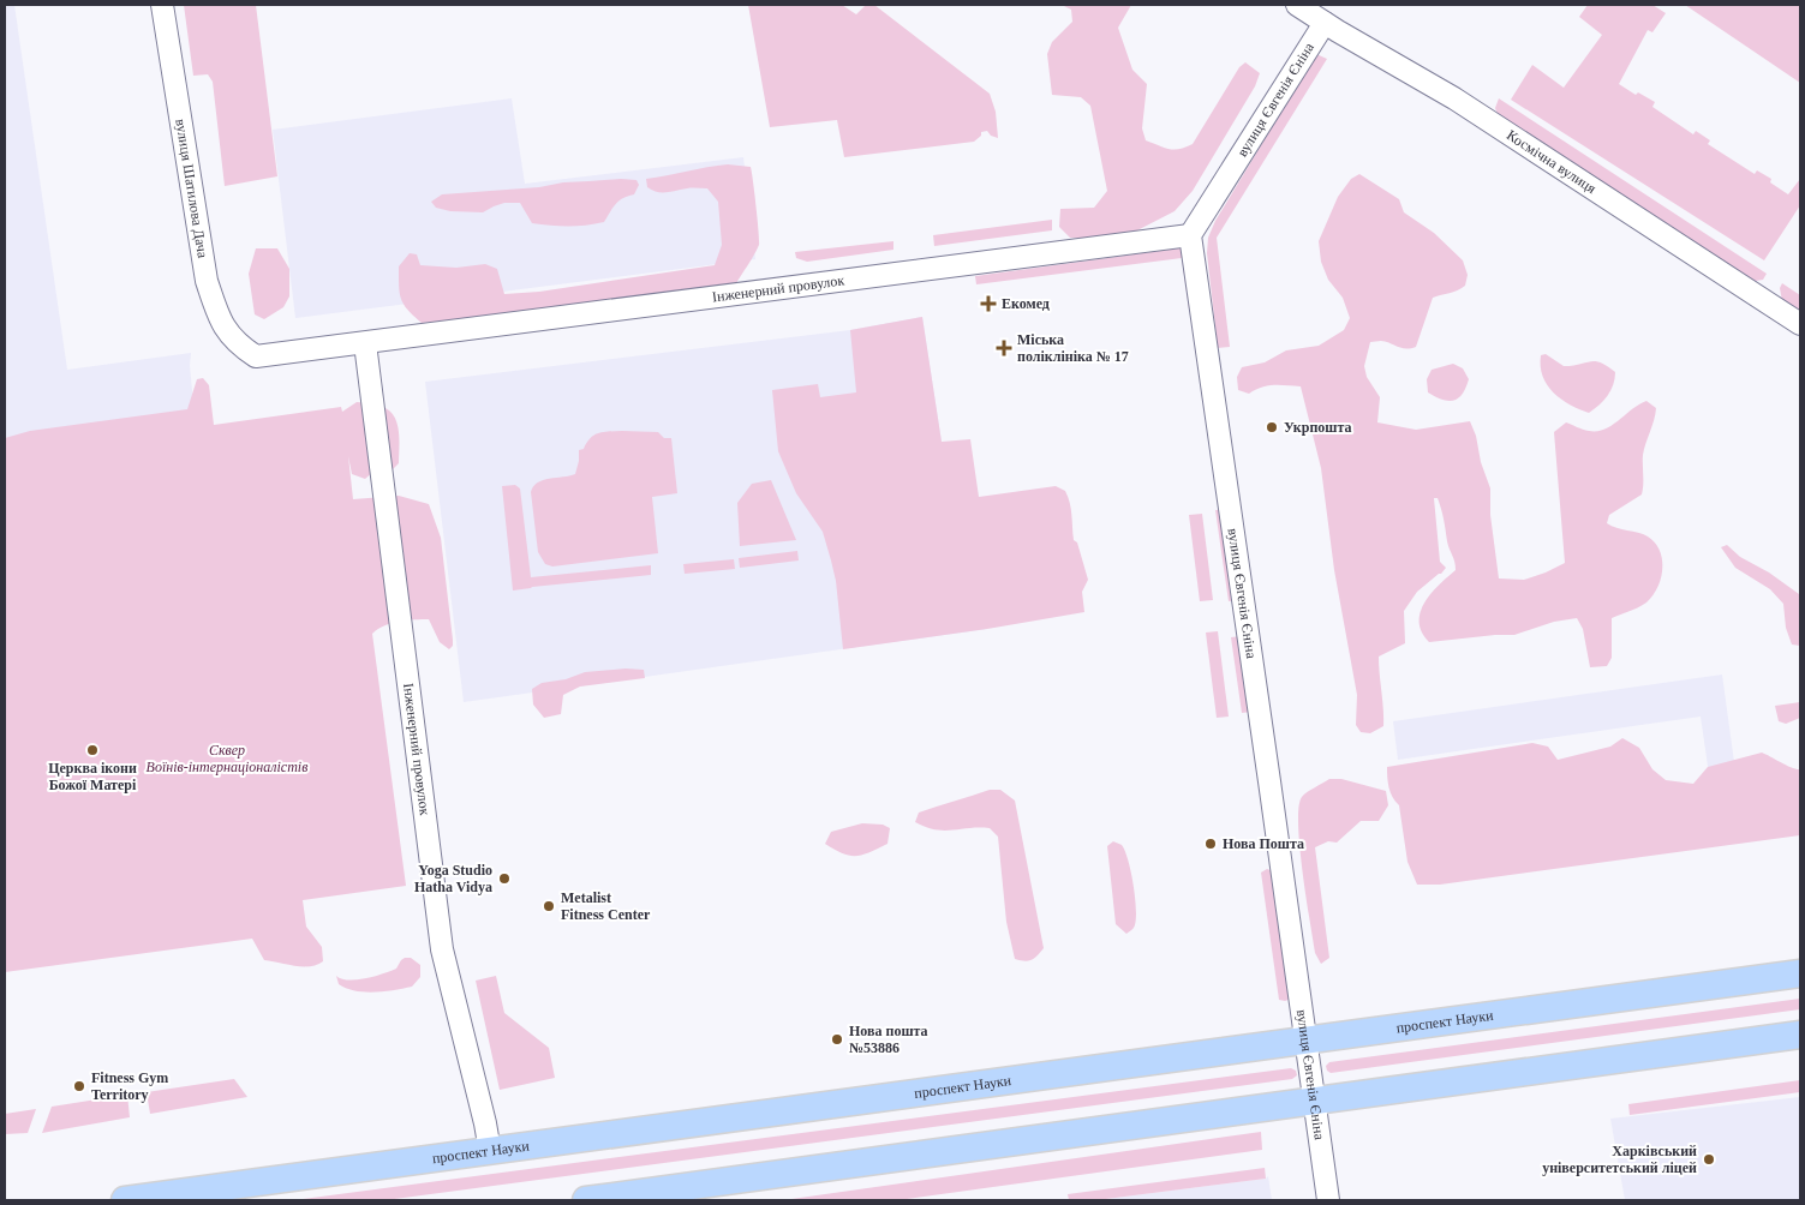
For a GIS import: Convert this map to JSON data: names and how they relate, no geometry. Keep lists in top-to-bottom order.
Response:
{
  "streets": {
    "main road": ["проспект Науки"],
    "street": [
      "вулиця Євгенія Єніна",
      "Космічна вулиця",
      "вулиця Шатилова Дача",
      "Інженерний провулок"
    ]
  },
  "crossings": [
    ["вулиця Євгенія Єніна", "Космічна вулиця"],
    ["вулиця Євгенія Єніна", "Інженерний провулок"],
    ["вулиця Євгенія Єніна", "проспект Науки"],
    ["вулиця Шатилова Дача", "Інженерний провулок"],
    ["Інженерний провулок", "проспект Науки"]
  ],
  "parks": ["Сквер Воїнів-інтернаціоналістів"],
  "places": {
    "health": ["Екомед", "Міська поліклініка № 17"],
    "other": [
      "Укрпошта",
      "Церква ікони Божої Матері",
      "Нова Пошта",
      "Yoga Studio Hatha Vidya",
      "Metalist Fitness Center",
      "Нова пошта №53886",
      "Fitness Gym Territory",
      "Харківський університетський ліцей"
    ]
  }
}
